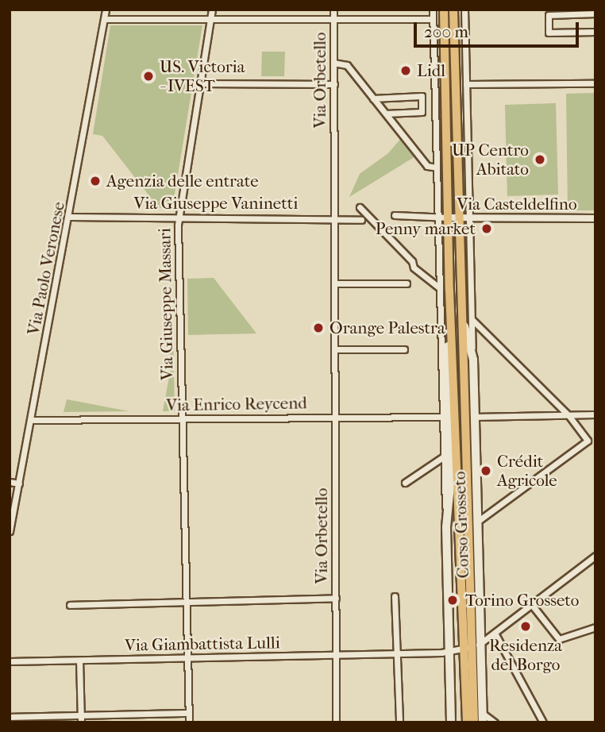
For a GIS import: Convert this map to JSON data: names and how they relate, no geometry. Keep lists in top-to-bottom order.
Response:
{
  "streets": {
    "main road": ["Corso Grosseto"],
    "street": [
      "Via Orbetello",
      "Via Giuseppe Vaninetti",
      "Via Casteldelfino",
      "Via Paolo Veronese",
      "Via Giuseppe Massari",
      "Via Enrico Reycend",
      "Via Giambattista Lulli"
    ]
  },
  "crossings": [
    ["Via Orbetello", "Via Giuseppe Vaninetti"],
    ["Via Orbetello", "Via Enrico Reycend"],
    ["Via Orbetello", "Via Giambattista Lulli"],
    ["Via Giuseppe Vaninetti", "Via Paolo Veronese"],
    ["Via Giuseppe Vaninetti", "Via Giuseppe Massari"],
    ["Via Casteldelfino", "Corso Grosseto"],
    ["Via Paolo Veronese", "Via Enrico Reycend"],
    ["Via Giuseppe Massari", "Via Enrico Reycend"],
    ["Via Giuseppe Massari", "Via Giambattista Lulli"],
    ["Via Enrico Reycend", "Corso Grosseto"],
    ["Corso Grosseto", "Via Giambattista Lulli"]
  ],
  "places": [
    "Lidl",
    "US. Victoria - IVEST",
    "UP Centro Abitato",
    "Agenzia delle entrate",
    "Penny market",
    "Orange Palestra",
    "Crédit Agricole",
    "Torino Grosseto",
    "Residenza del Borgo"
  ],
  "scale_bar": "200 m"
}
